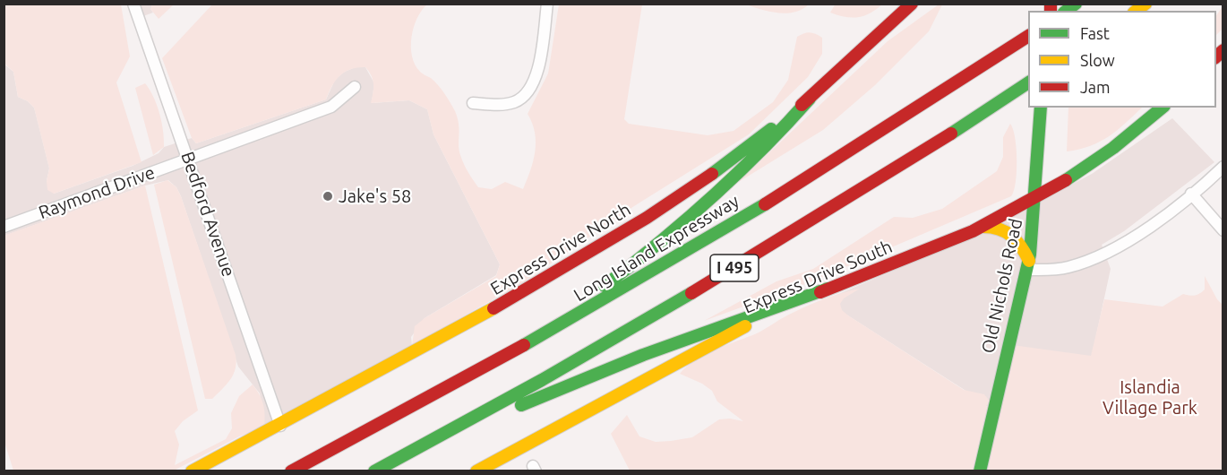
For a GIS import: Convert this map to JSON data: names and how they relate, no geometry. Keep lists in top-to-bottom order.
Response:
{
  "streets": {
    "main road": [
      "Long Island Expressway",
      "Express Drive North",
      "I 495",
      "Express Drive South",
      "Old Nichols Road"
    ],
    "street": ["Raymond Drive", "Bedford Avenue"]
  },
  "crossings": [
    ["Raymond Drive", "Bedford Avenue"],
    ["Bedford Avenue", "Express Drive North"],
    ["Express Drive South", "Old Nichols Road"]
  ],
  "parks": ["Islandia Village Park"],
  "places": ["Jake's 58"],
  "legend": ["Fast", "Slow", "Jam"]
}
